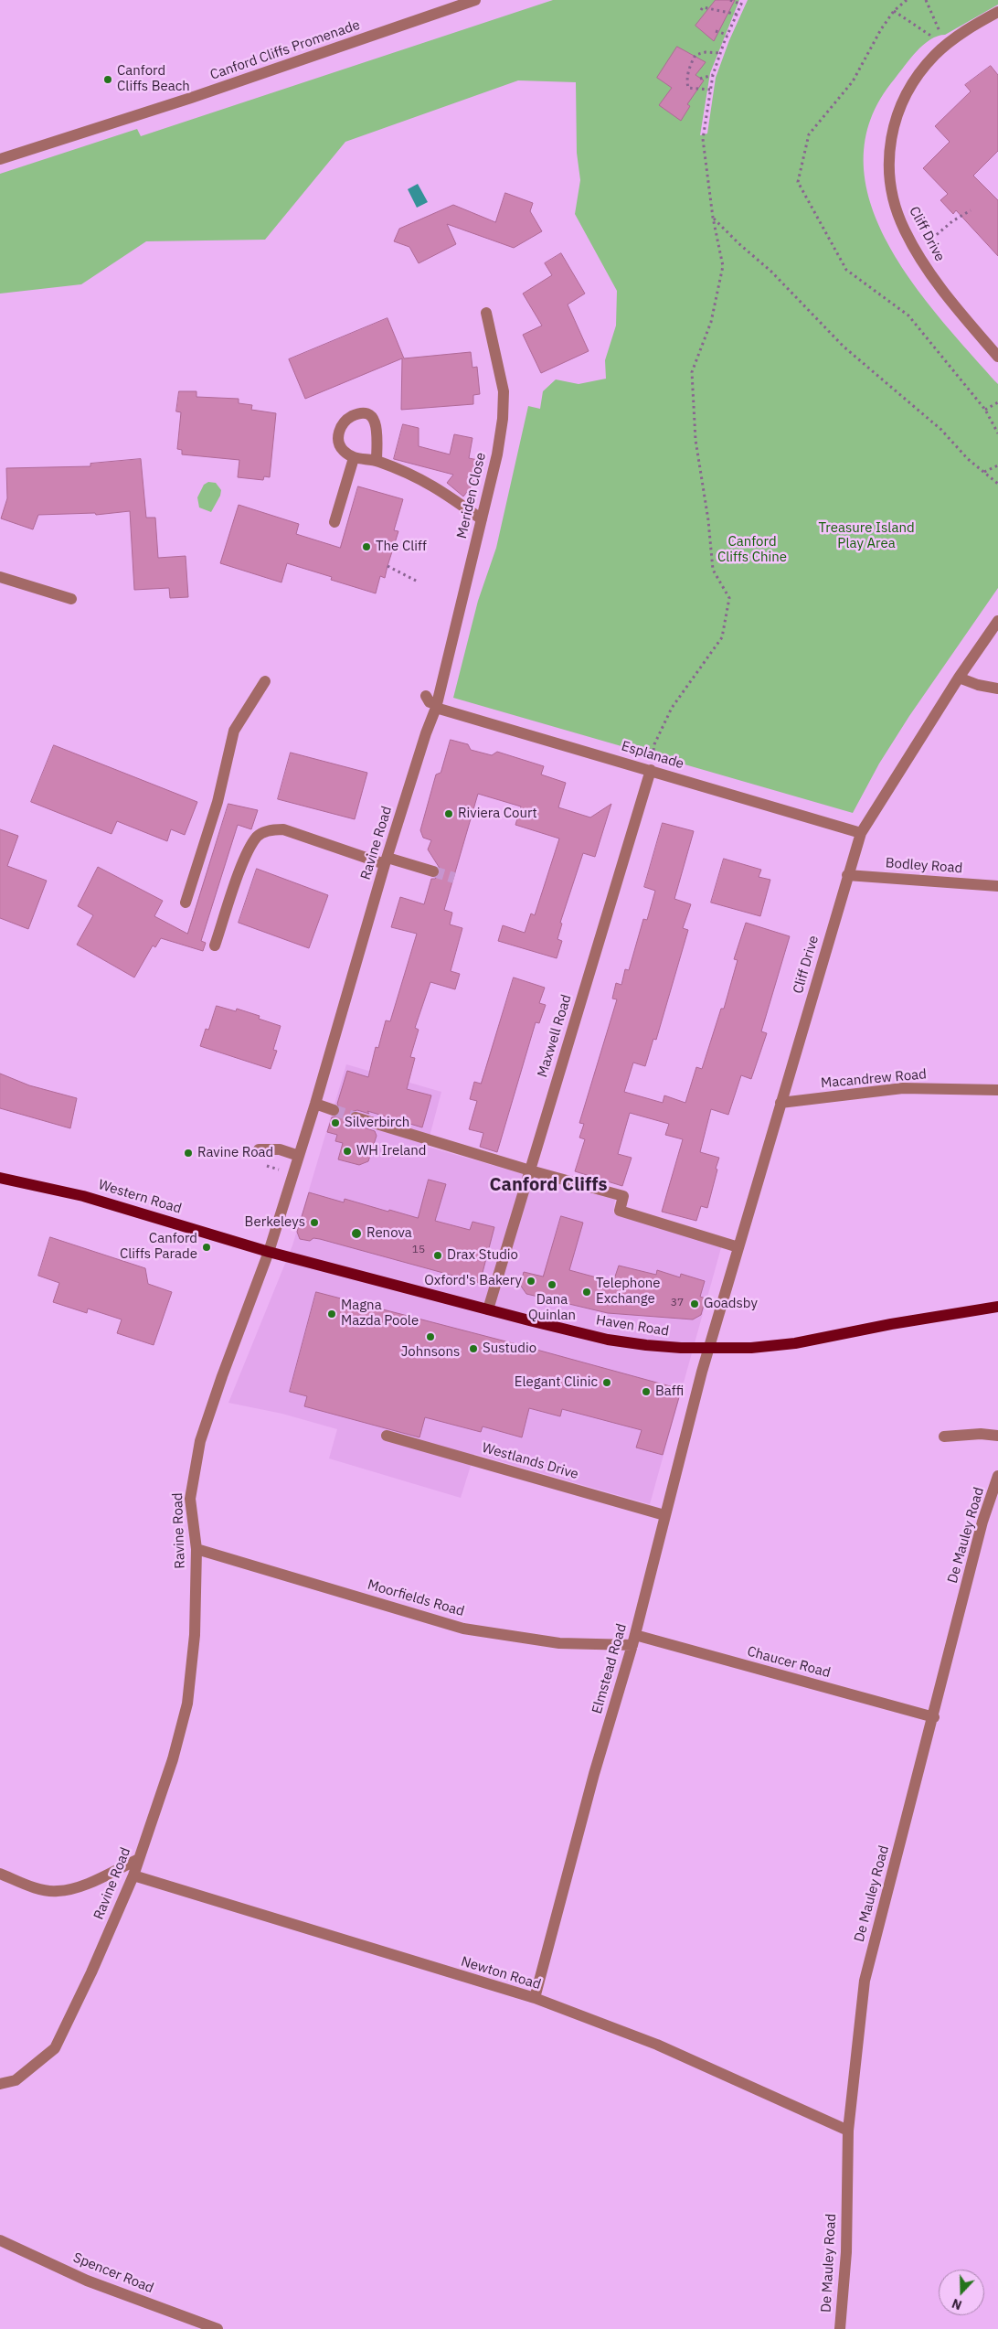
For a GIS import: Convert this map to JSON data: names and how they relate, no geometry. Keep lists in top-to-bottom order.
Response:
{
  "streets": {
    "main road": ["Western Road", "Haven Road"],
    "street": [
      "Canford Cliffs Promenade",
      "Cliff Drive",
      "Meriden Close",
      "Esplanade",
      "Ravine Road",
      "Bodley Road",
      "Maxwell Road",
      "Macandrew Road",
      "Westlands Drive",
      "De Mauley Road",
      "Moorfields Road",
      "Chaucer Road",
      "Elmstead Road",
      "Newton Road",
      "Spencer Road"
    ]
  },
  "crossings": [
    ["Cliff Drive", "Esplanade"],
    ["Cliff Drive", "Bodley Road"],
    ["Cliff Drive", "Macandrew Road"],
    ["Cliff Drive", "Haven Road"],
    ["Cliff Drive", "Elmstead Road"],
    ["Meriden Close", "Ravine Road"],
    ["Esplanade", "Ravine Road"],
    ["Esplanade", "Maxwell Road"],
    ["Ravine Road", "Western Road"],
    ["Ravine Road", "Haven Road"],
    ["Ravine Road", "Moorfields Road"],
    ["Ravine Road", "Newton Road"],
    ["Maxwell Road", "Haven Road"],
    ["Western Road", "Haven Road"],
    ["Haven Road", "Elmstead Road"],
    ["Westlands Drive", "Elmstead Road"],
    ["De Mauley Road", "Chaucer Road"],
    ["De Mauley Road", "Newton Road"],
    ["Moorfields Road", "Chaucer Road"],
    ["Moorfields Road", "Elmstead Road"],
    ["Chaucer Road", "Elmstead Road"],
    ["Elmstead Road", "Newton Road"]
  ],
  "districts": ["Canford Cliffs"],
  "parks": ["Treasure Island Play Area", "Canford Cliffs Chine"],
  "places": [
    "Canford Cliffs Beach",
    "The Cliff",
    "Riviera Court",
    "Silverbirch",
    "WH Ireland",
    "Ravine Road",
    "Berkeleys",
    "Renova",
    "Canford Cliffs Parade",
    "Drax Studio",
    "Oxford's Bakery",
    "Dana Quinlan",
    "Telephone Exchange",
    "Goadsby",
    "Magna Mazda Poole",
    "Johnsons",
    "Sustudio",
    "Elegant Clinic",
    "Baffi"
  ],
  "house_numbers": ["15", "37"],
  "north": "bottom"
}
